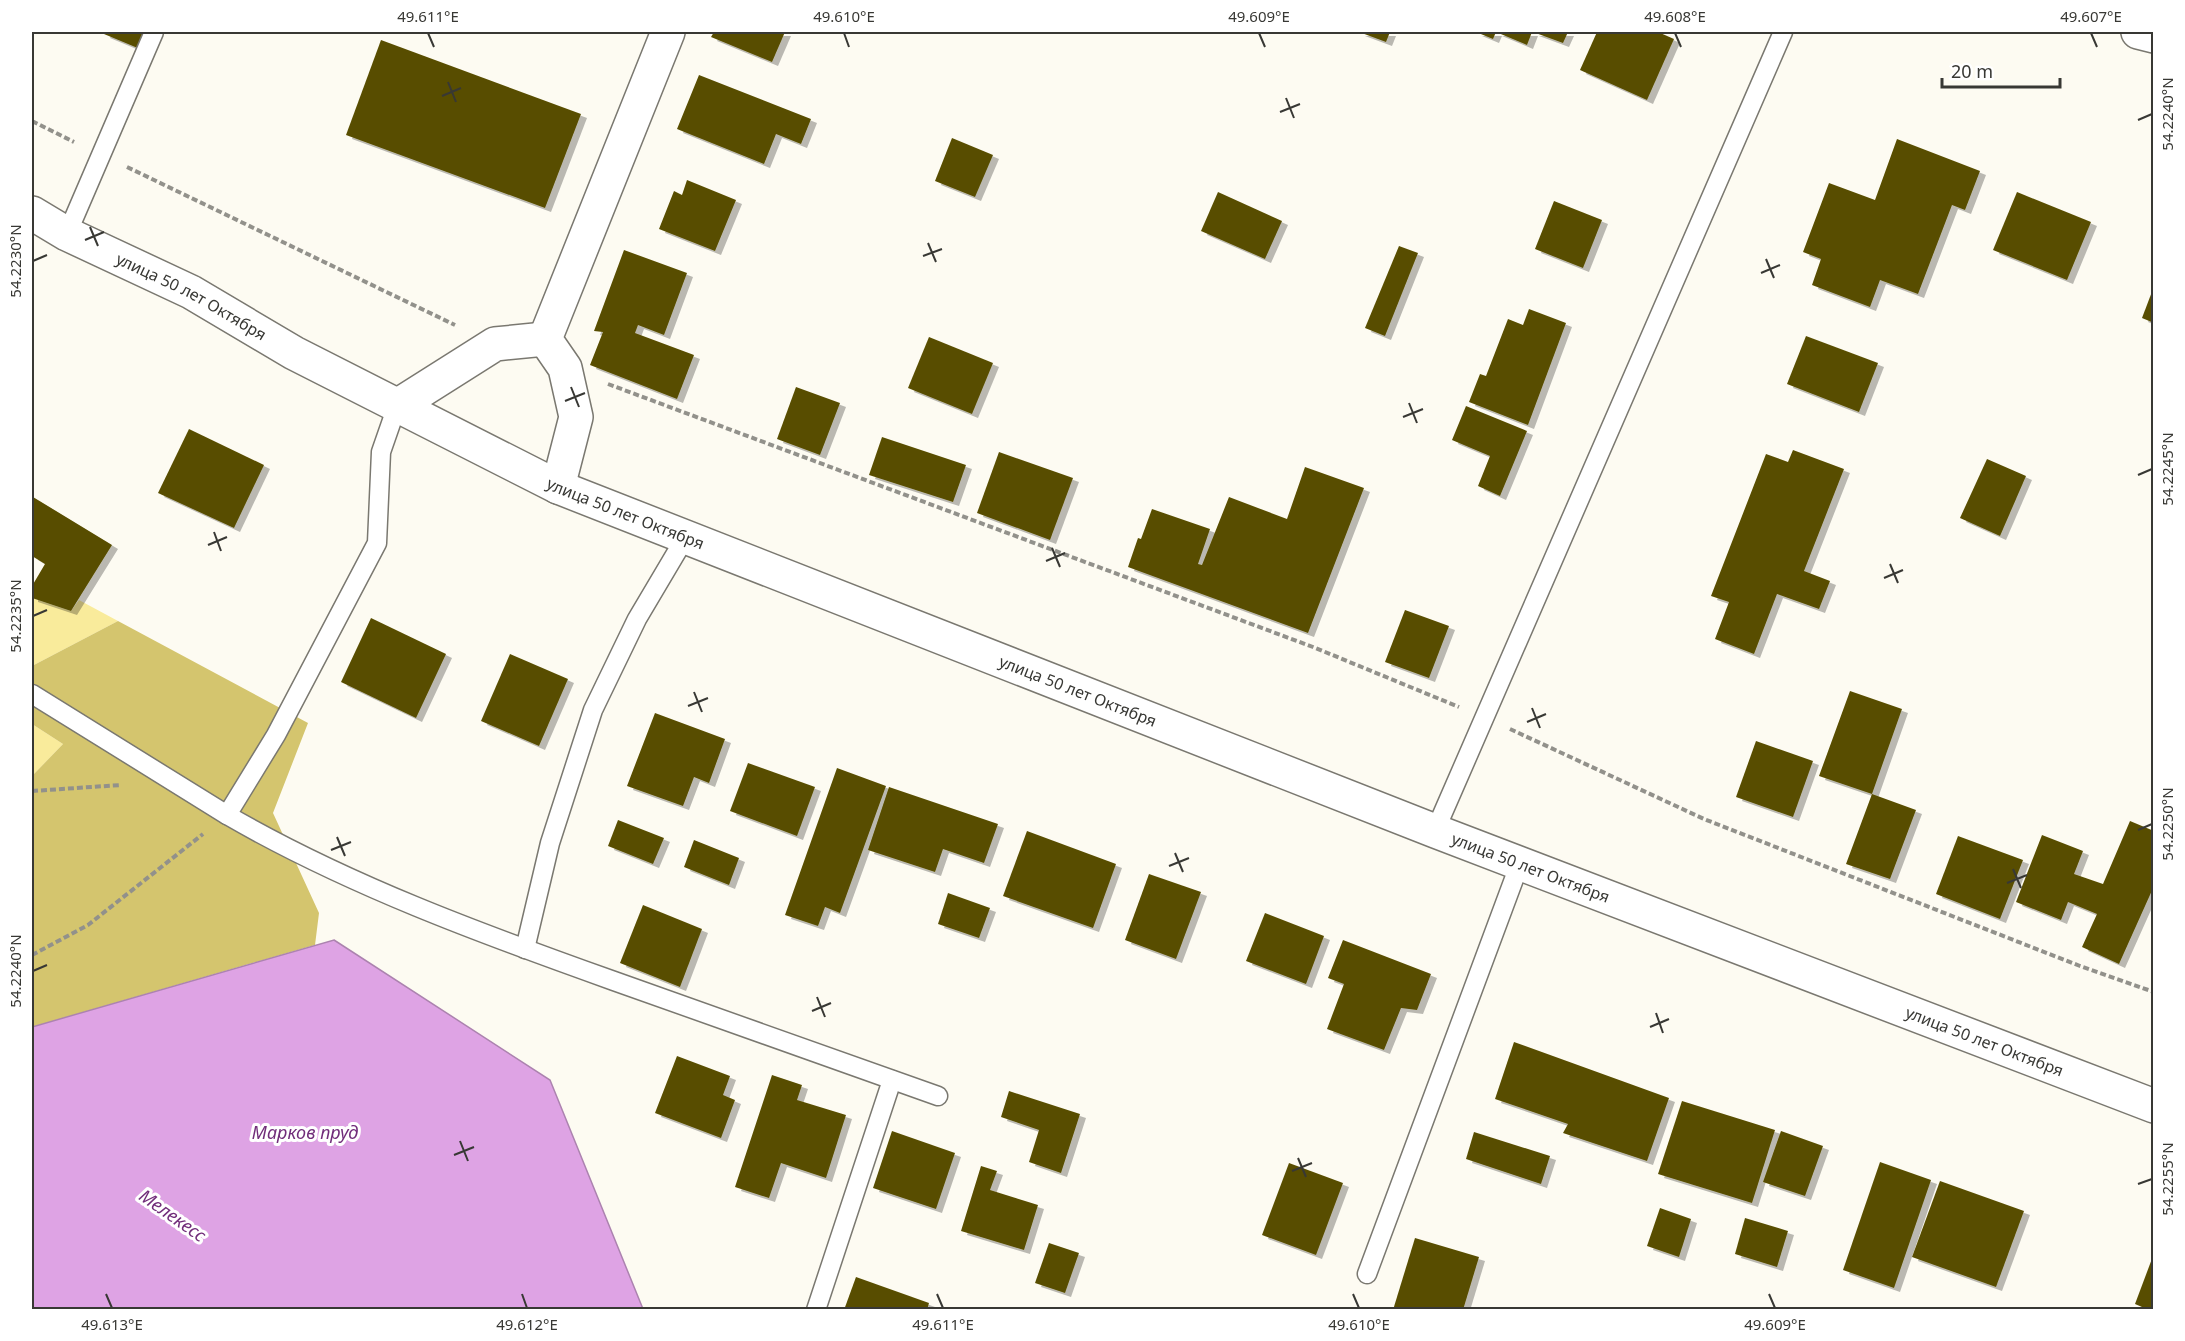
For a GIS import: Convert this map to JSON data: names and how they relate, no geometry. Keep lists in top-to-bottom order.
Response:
{
  "streets": {
    "main road": ["улица 50 лет Октября"]
  },
  "water": ["Марков пруд", "Мелекесс"],
  "scale_bar": "20 m",
  "coordinates": [
    "49.611°E",
    "49.610°E",
    "49.609°E",
    "49.608°E",
    "49.607°E",
    "54.2240°N",
    "54.2230°N",
    "54.2245°N",
    "54.2235°N",
    "54.2250°N",
    "54.2255°N",
    "49.613°E",
    "49.612°E"
  ]
}
